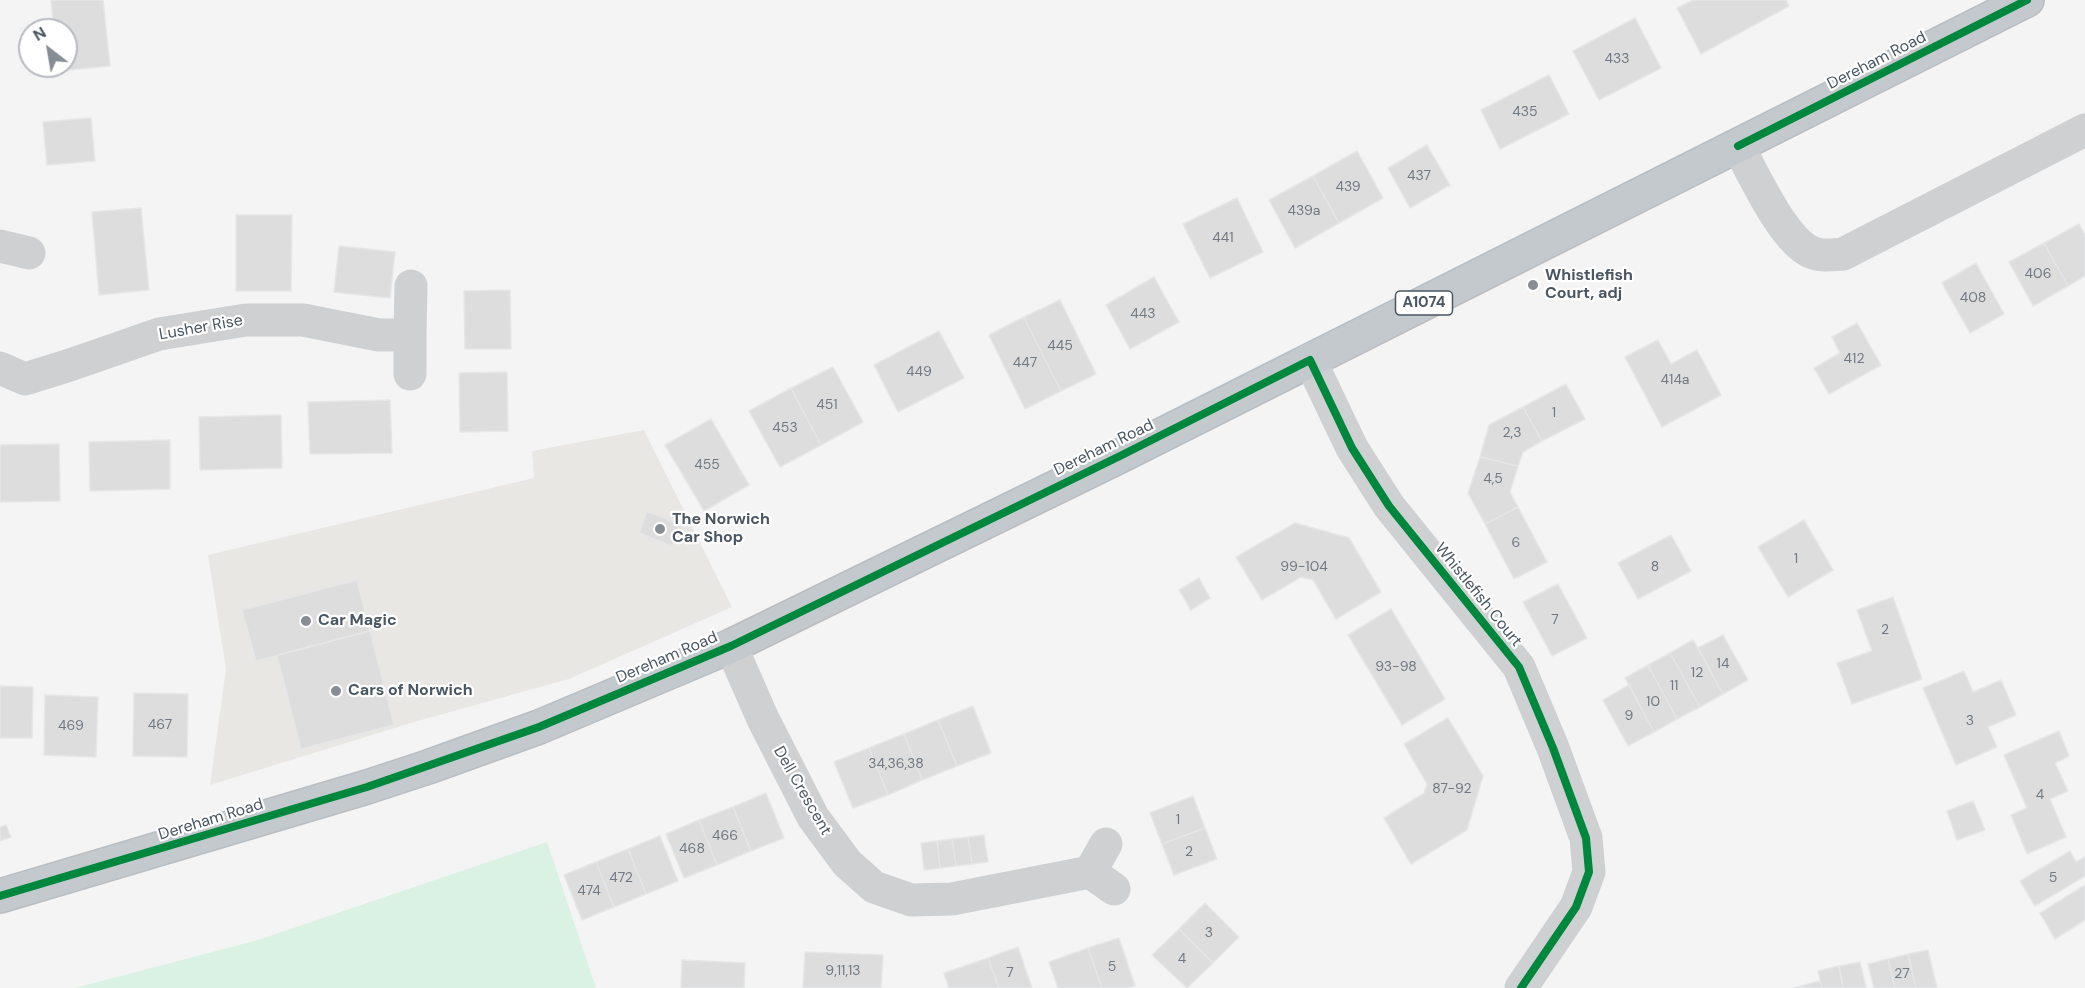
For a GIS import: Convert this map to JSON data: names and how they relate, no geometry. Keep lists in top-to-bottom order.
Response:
{
  "streets": {
    "highway": ["Dereham Road", "A1074"],
    "street": ["Lusher Rise", "Whistlefish Court", "Dell Crescent"]
  },
  "crossings": [
    ["Dereham Road", "Whistlefish Court"],
    ["Dereham Road", "Dell Crescent"]
  ],
  "places": [
    "Whistlefish Court, adj",
    "The Norwich Car Shop",
    "Car Magic",
    "Cars of Norwich"
  ],
  "house_numbers": [
    "433",
    "435",
    "437",
    "439",
    "439a",
    "441",
    "406",
    "408",
    "443",
    "445",
    "412",
    "447",
    "449",
    "414a",
    "451",
    "1",
    "453",
    "2,3",
    "455",
    "4,5",
    "6",
    "1",
    "99-104",
    "8",
    "7",
    "2",
    "14",
    "93-98",
    "12",
    "11",
    "10",
    "9",
    "3",
    "467",
    "469",
    "34,36,38",
    "87-92",
    "4",
    "1",
    "466",
    "468",
    "2",
    "472",
    "5",
    "474",
    "3",
    "4",
    "5",
    "9,11,13",
    "7",
    "27"
  ],
  "north": "top left"
}
